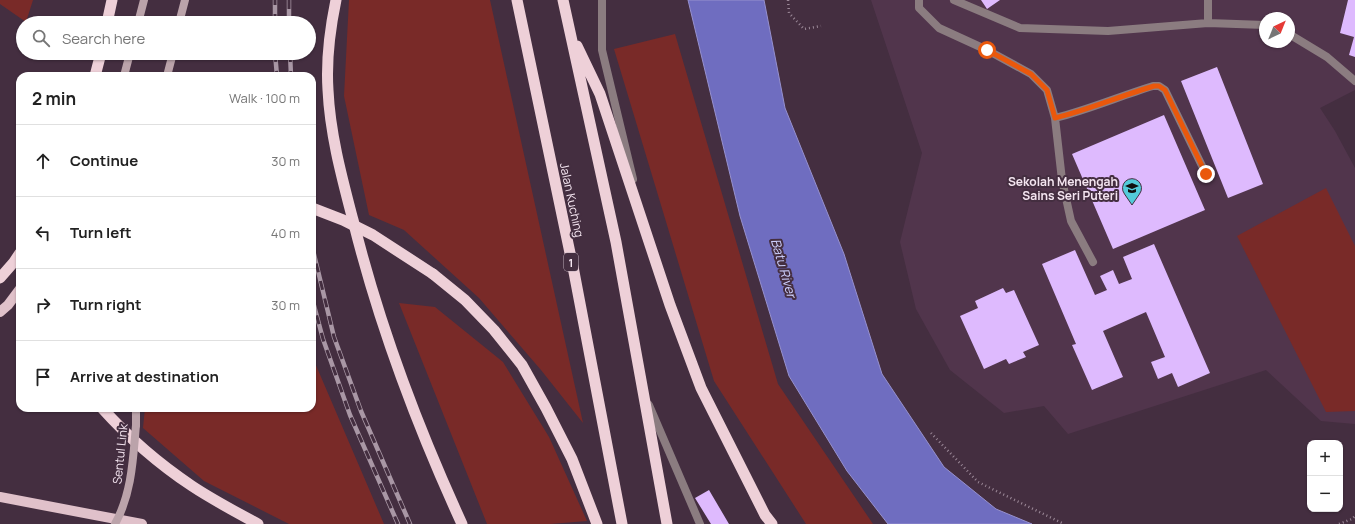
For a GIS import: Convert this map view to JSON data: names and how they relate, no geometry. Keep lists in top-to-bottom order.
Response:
{
  "streets": {
    "highway": ["Jalan Kuching", "1"],
    "main road": ["Sentul Link"]
  },
  "water": ["Batu River"],
  "places": {
    "school or university": ["Sekolah Menengah Sains Seri Puteri"]
  },
  "north": "top right",
  "page": {
    "search": "Search here",
    "heading": ["2 min", "Walk · 100 m"],
    "list": [
      ["Continue", "30 m"],
      ["Turn left", "40 m"],
      ["Turn right", "30 m"],
      "Arrive at destination"
    ],
    "map_buttons": ["+", "−"]
  }
}
